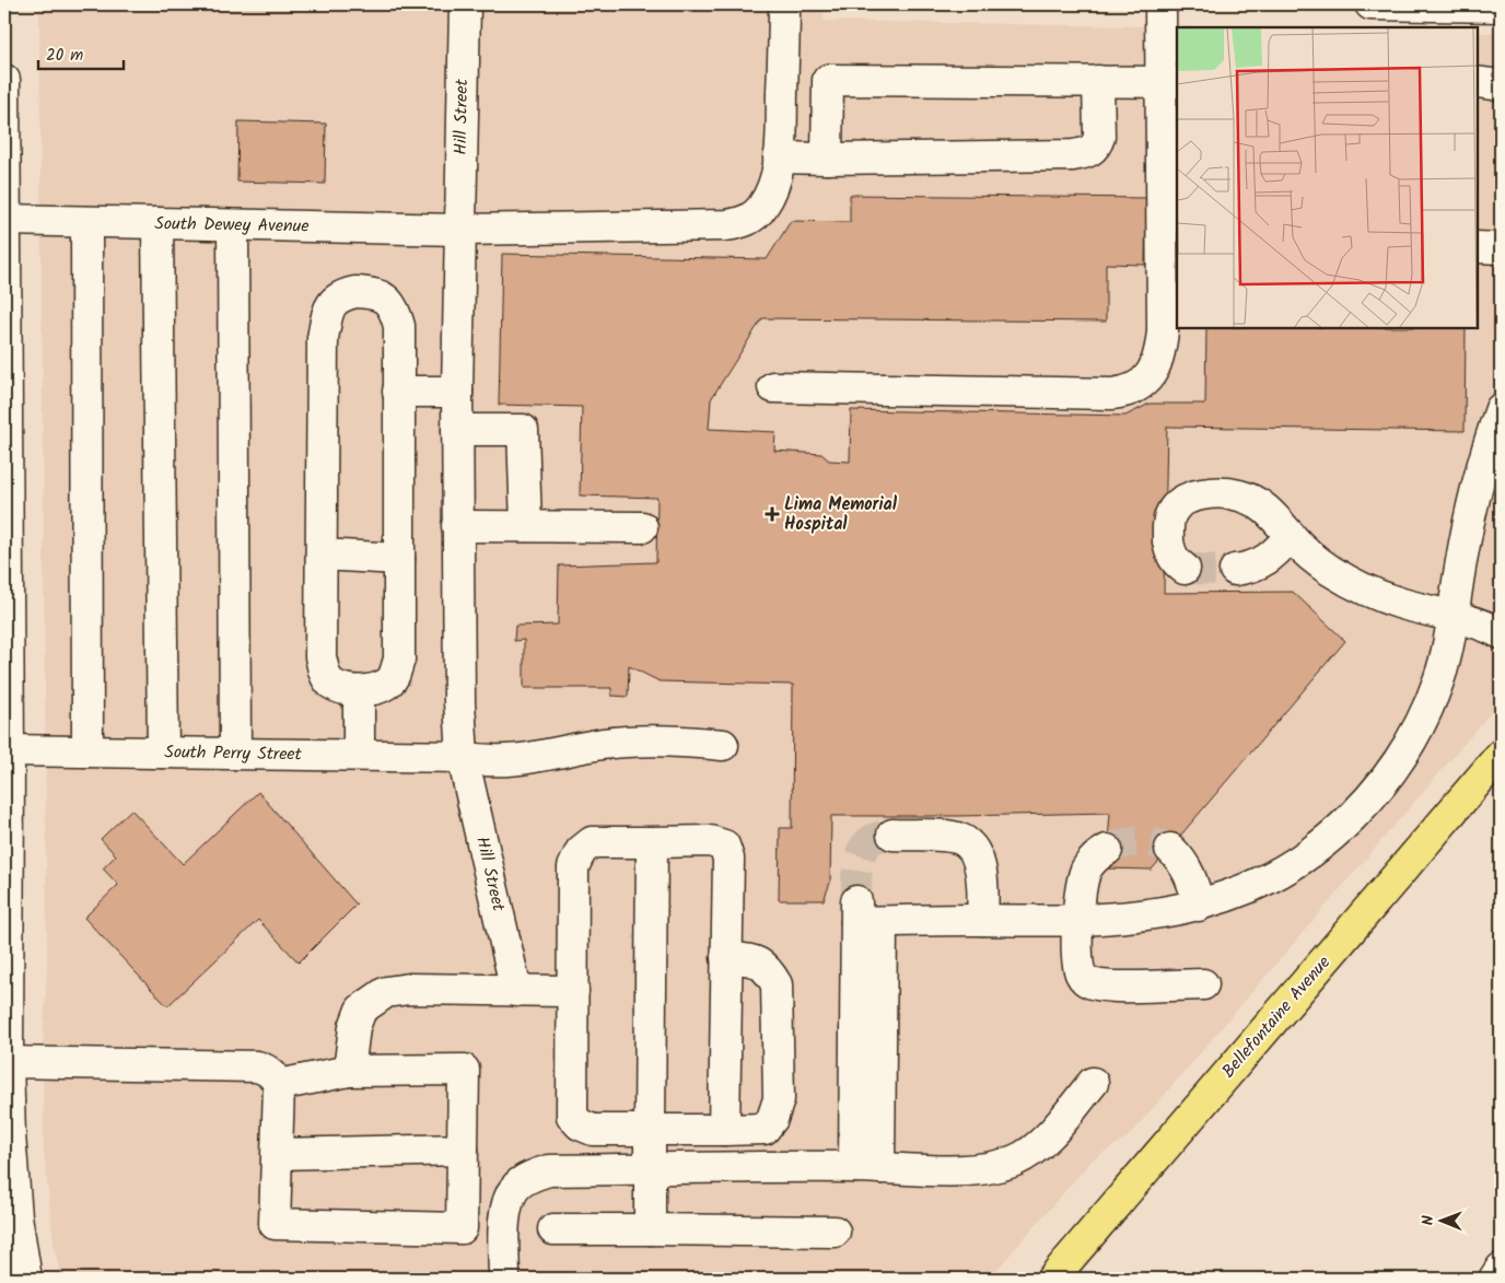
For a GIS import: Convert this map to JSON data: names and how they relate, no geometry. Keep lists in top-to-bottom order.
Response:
{
  "streets": {
    "main road": ["Bellefontaine Avenue"],
    "street": ["Hill Street", "South Dewey Avenue", "South Perry Street"]
  },
  "crossings": [
    ["Hill Street", "South Dewey Avenue"],
    ["Hill Street", "South Perry Street"]
  ],
  "places": {
    "health": ["Lima Memorial Hospital"]
  },
  "scale_bar": "20 m",
  "north": "left"
}
